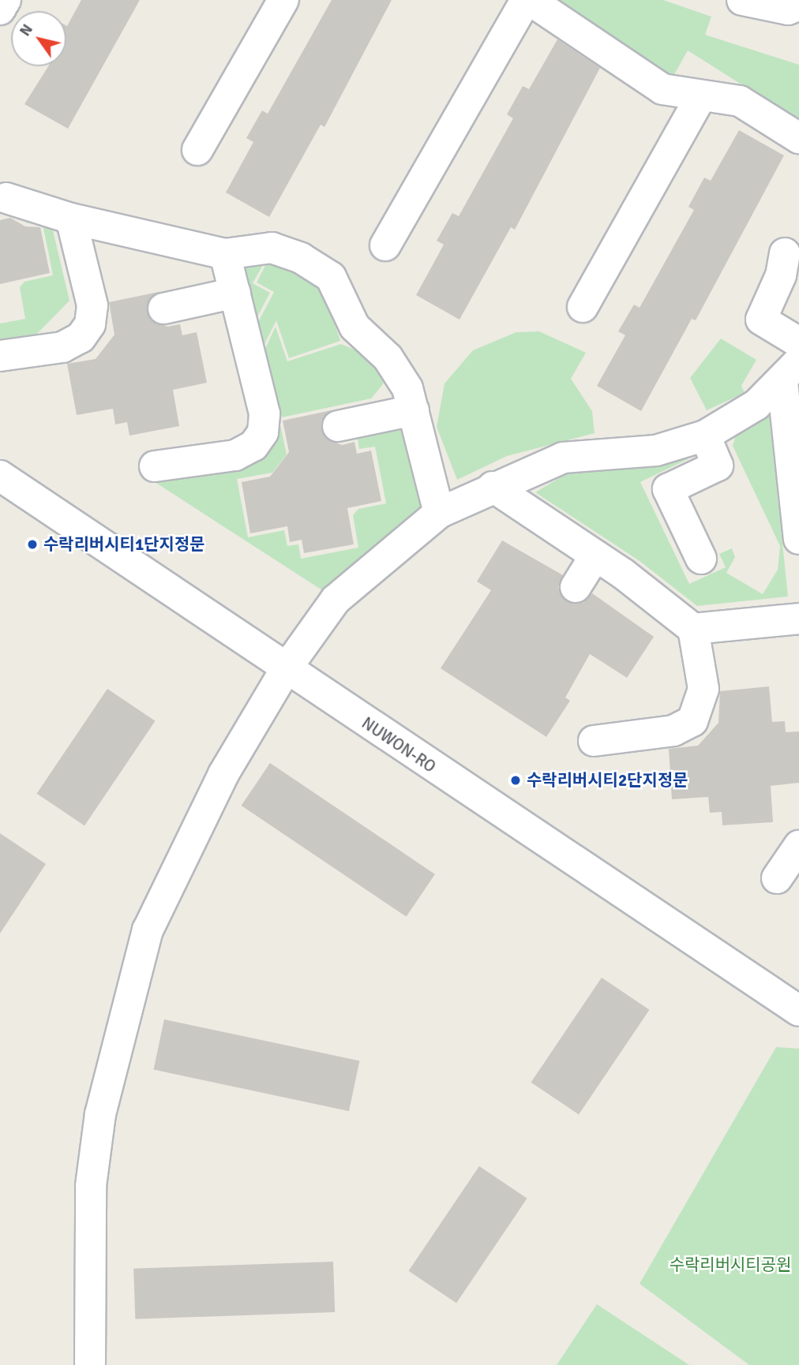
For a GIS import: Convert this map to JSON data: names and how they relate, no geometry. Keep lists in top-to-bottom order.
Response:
{
  "streets": {
    "street": ["NUWON-RO"]
  },
  "parks": ["수락리버시티공원"],
  "places": ["수락리버시티1단지정문", "수락리버시티2단지정문"],
  "north": "top left"
}
